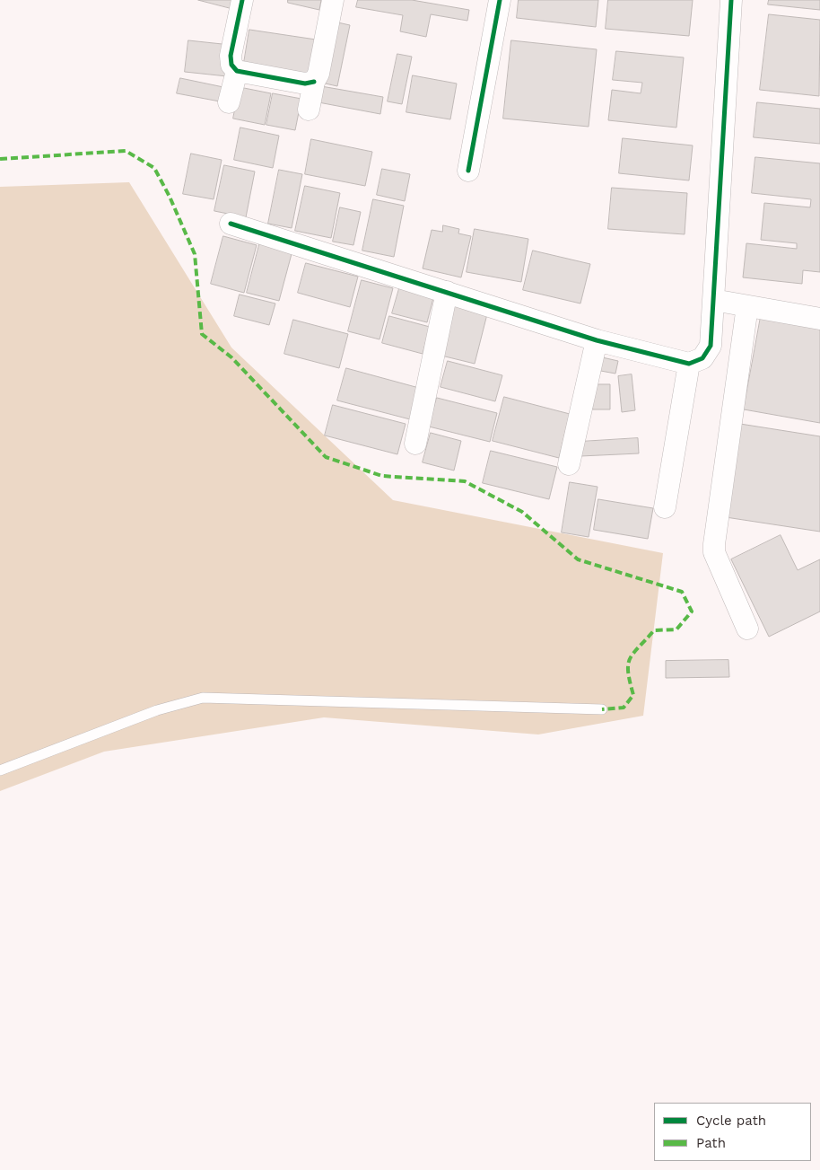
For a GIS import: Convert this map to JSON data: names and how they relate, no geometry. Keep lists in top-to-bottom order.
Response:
{
  "legend": ["Cycle path", "Path"]
}
